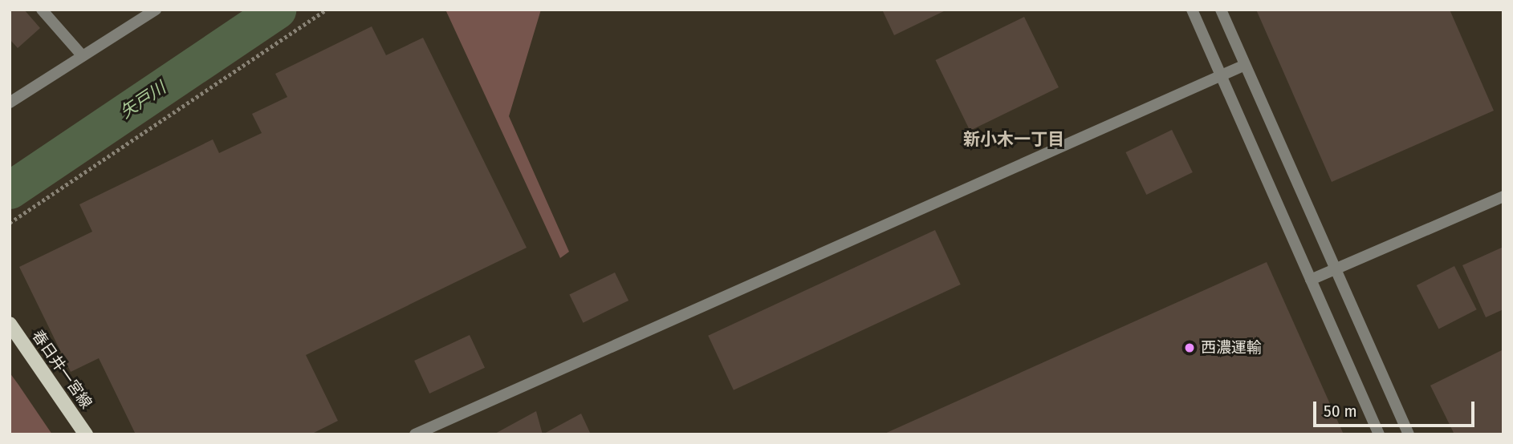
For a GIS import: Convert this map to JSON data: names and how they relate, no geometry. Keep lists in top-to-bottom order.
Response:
{
  "streets": {
    "main road": ["春日井一宮線"]
  },
  "districts": ["新小木一丁目"],
  "water": ["矢戸川"],
  "places": ["西濃運輸"],
  "scale_bar": "50 m"
}
